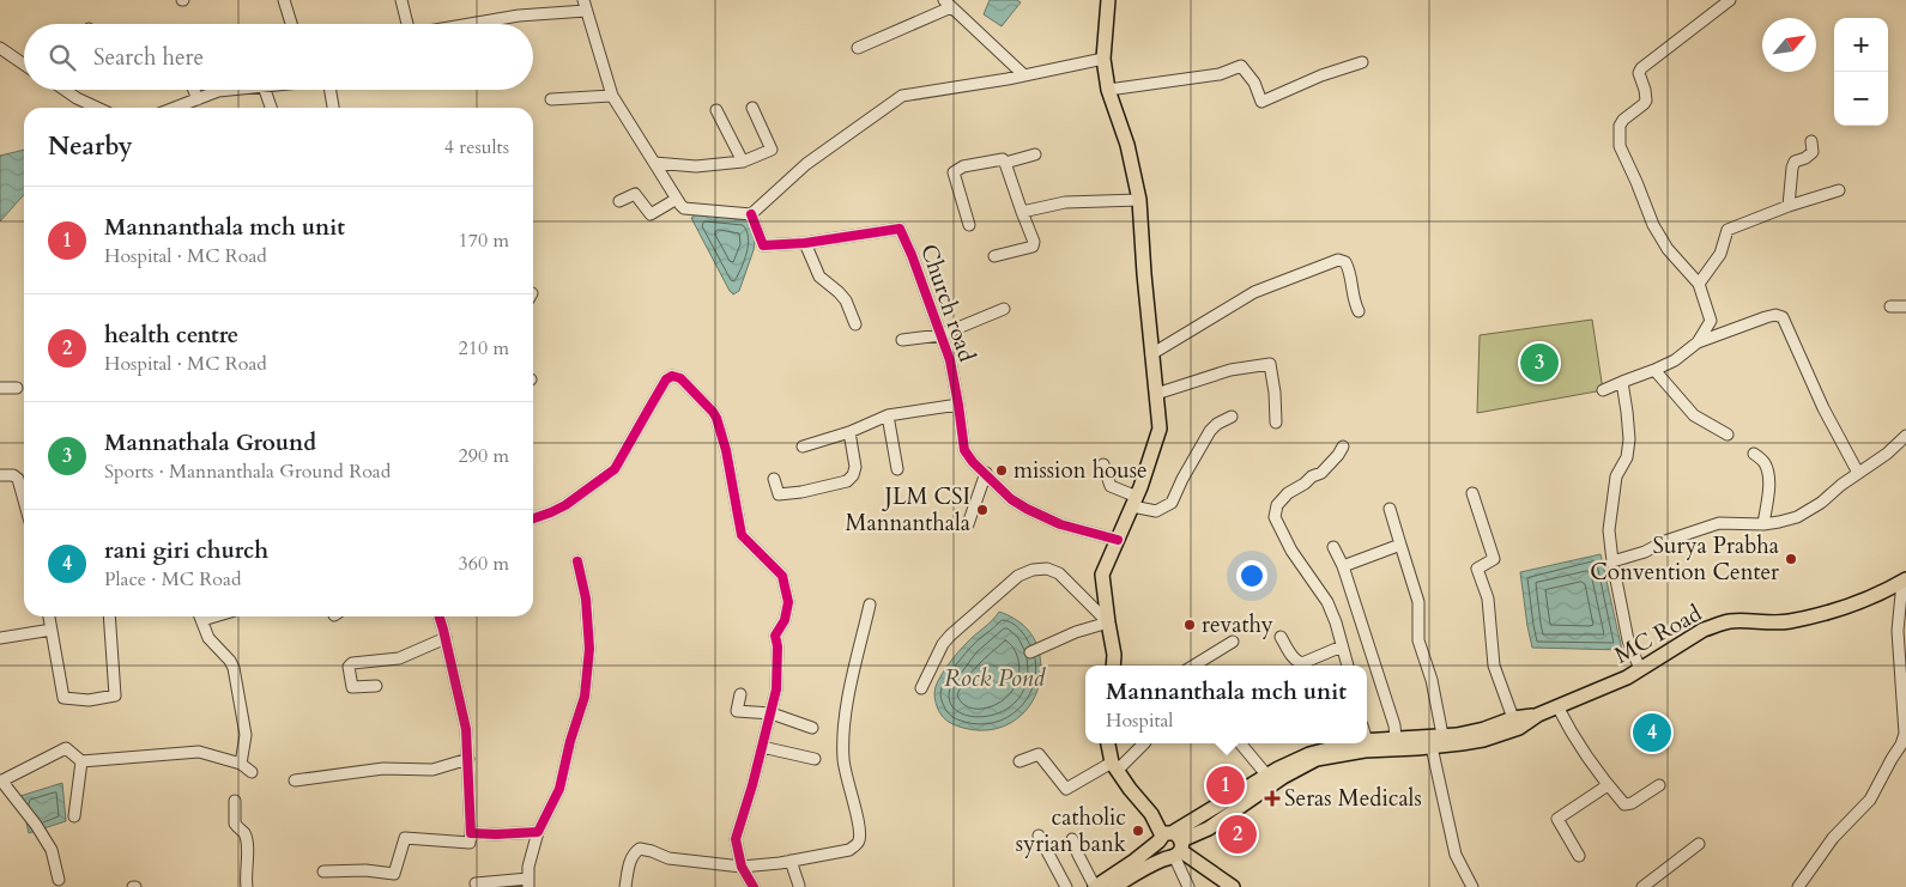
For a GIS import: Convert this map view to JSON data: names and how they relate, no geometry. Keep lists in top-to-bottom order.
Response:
{
  "streets": {
    "main road": ["MC Road"],
    "street": ["Church road"]
  },
  "water": ["Rock Pond"],
  "places": {
    "other": [
      "mission house",
      "JLM CSI Mannanthala",
      "Surya Prabha Convention Center",
      "revathy",
      "catholic syrian bank"
    ],
    "health": ["Seras Medicals"]
  },
  "north": "top right",
  "page": {
    "map_buttons": ["+", "−"],
    "search": "Search here",
    "heading": ["Nearby", "4 results"],
    "list": [
      {
        "mark": "1",
        "name": "Mannanthala mch unit",
        "note": "Hospital · MC Road",
        "value": "170 m"
      },
      {
        "mark": "2",
        "name": "health centre",
        "note": "Hospital · MC Road",
        "value": "210 m"
      },
      {
        "mark": "3",
        "name": "Mannathala Ground",
        "note": "Sports · Mannanthala Ground Road",
        "value": "290 m"
      },
      {
        "mark": "4",
        "name": "rani giri church",
        "note": "Place · MC Road",
        "value": "360 m"
      }
    ],
    "pins": [
      "3",
      "4",
      "1",
      "2"
    ],
    "popup": ["Mannanthala mch unit", "Hospital"]
  }
}
